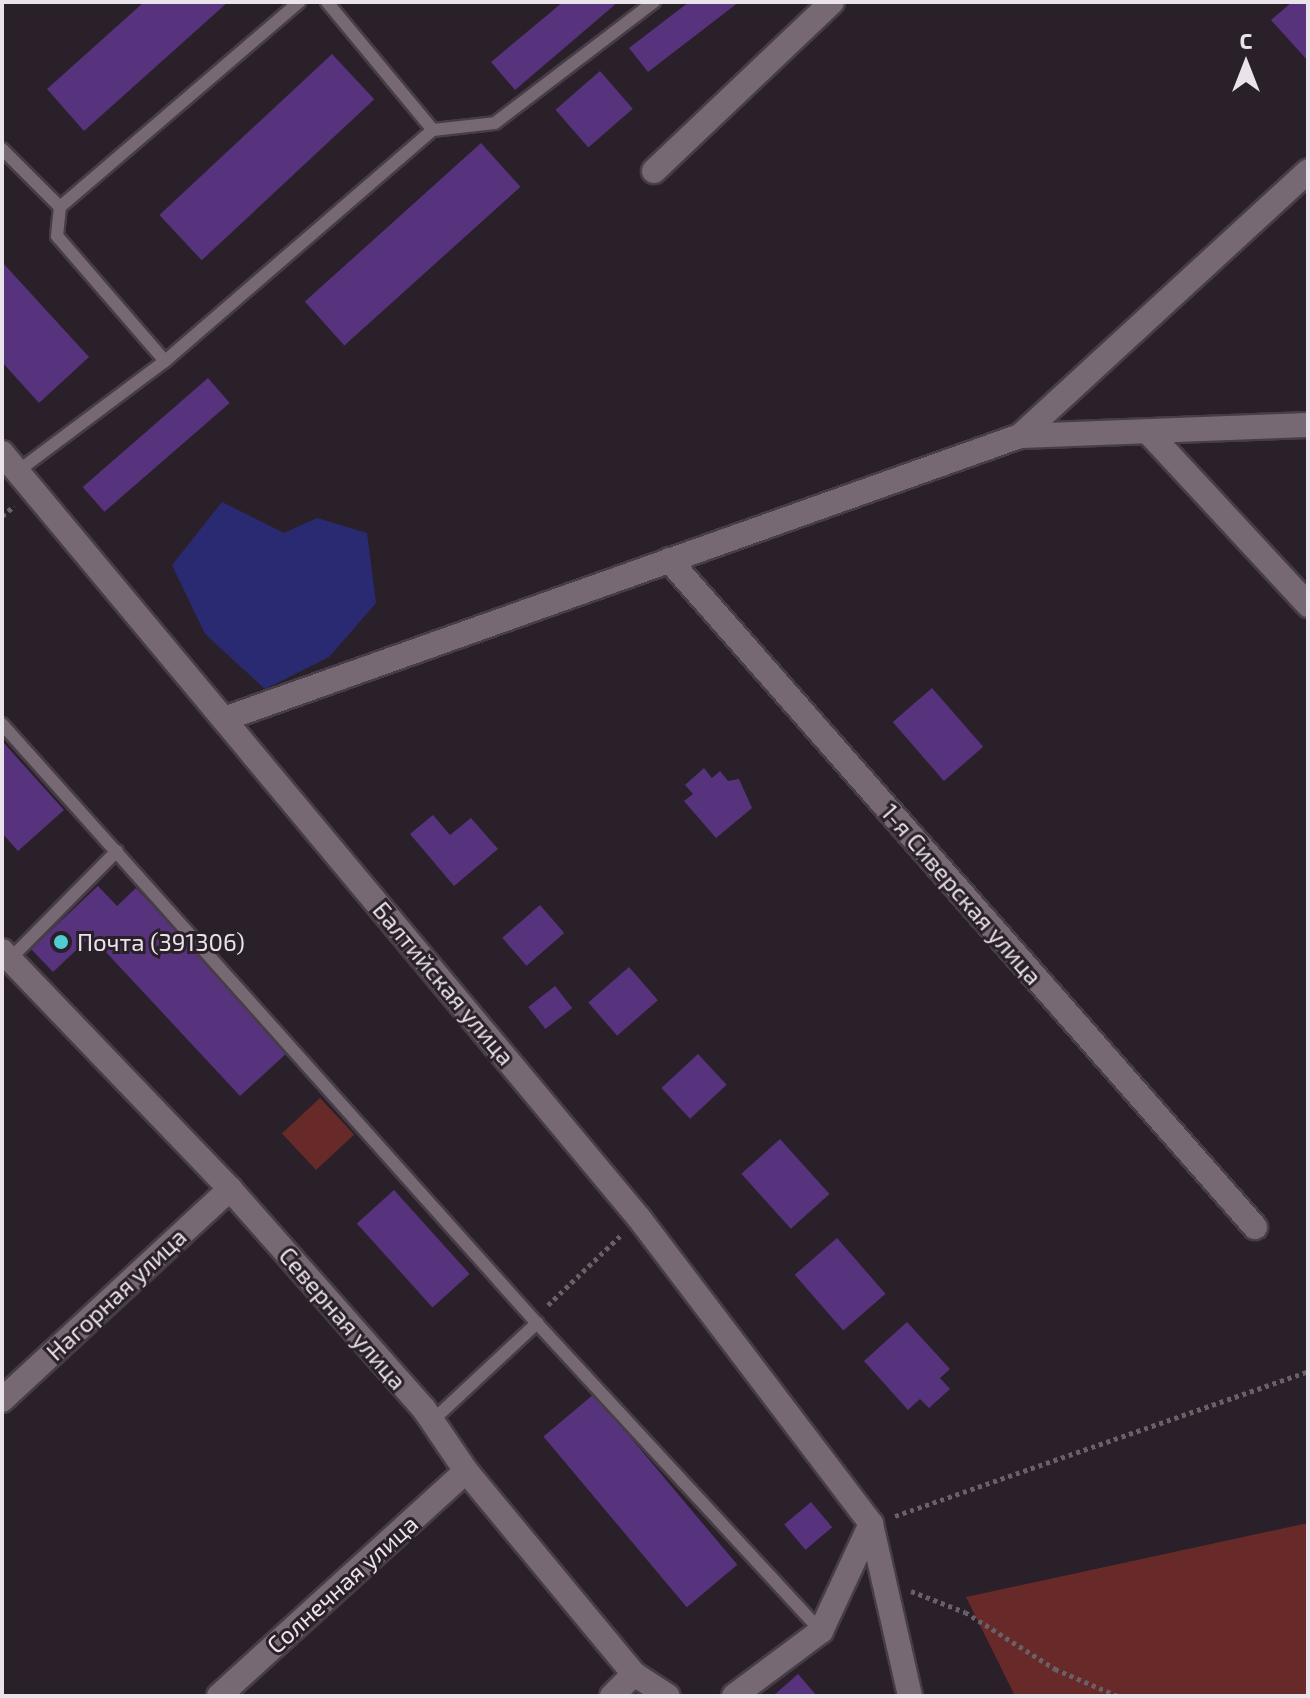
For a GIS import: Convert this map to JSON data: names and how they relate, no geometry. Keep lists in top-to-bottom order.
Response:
{
  "streets": {
    "street": [
      "1-я Сиверская улица",
      "Балтийская улица",
      "Нагорная улица",
      "Северная улица",
      "Солнечная улица"
    ]
  },
  "crossings": [
    ["Нагорная улица", "Северная улица"],
    ["Северная улица", "Солнечная улица"]
  ],
  "places": ["Почта (391306)"],
  "north": "top"
}
